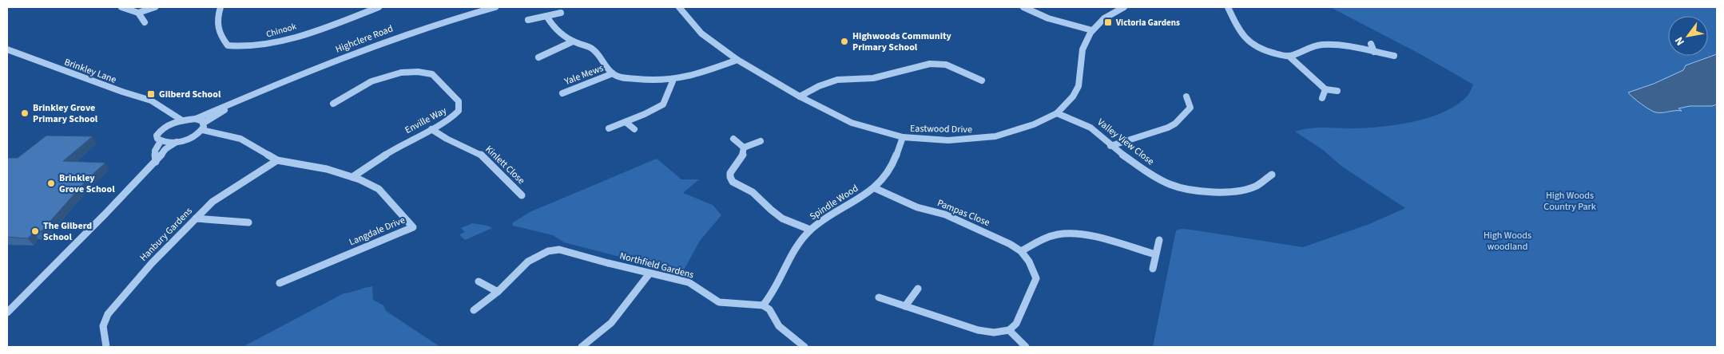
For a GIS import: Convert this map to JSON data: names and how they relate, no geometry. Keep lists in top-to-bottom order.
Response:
{
  "streets": {
    "street": [
      "Chinook",
      "Highclere Road",
      "Brinkley Lane",
      "Yale Mews",
      "Enville Way",
      "Eastwood Drive",
      "Valley View Close",
      "Kinlett Close",
      "Spindle Wood",
      "Pampas Close",
      "Langdale Drive",
      "Hanbury Gardens",
      "Northfield Gardens"
    ]
  },
  "crossings": [
    ["Highclere Road", "Brinkley Lane"],
    ["Highclere Road", "Langdale Drive"],
    ["Enville Way", "Kinlett Close"],
    ["Enville Way", "Langdale Drive"],
    ["Eastwood Drive", "Valley View Close"],
    ["Eastwood Drive", "Spindle Wood"],
    ["Spindle Wood", "Pampas Close"],
    ["Spindle Wood", "Northfield Gardens"],
    ["Langdale Drive", "Hanbury Gardens"]
  ],
  "parks": ["High Woods Country Park", "High Woods woodland"],
  "places": {
    "transit": ["Victoria Gardens", "Gilberd School"],
    "other": [
      "Highwoods Community Primary School",
      "Brinkley Grove Primary School",
      "Brinkley Grove School",
      "The Gilberd School"
    ]
  },
  "north": "bottom left"
}
